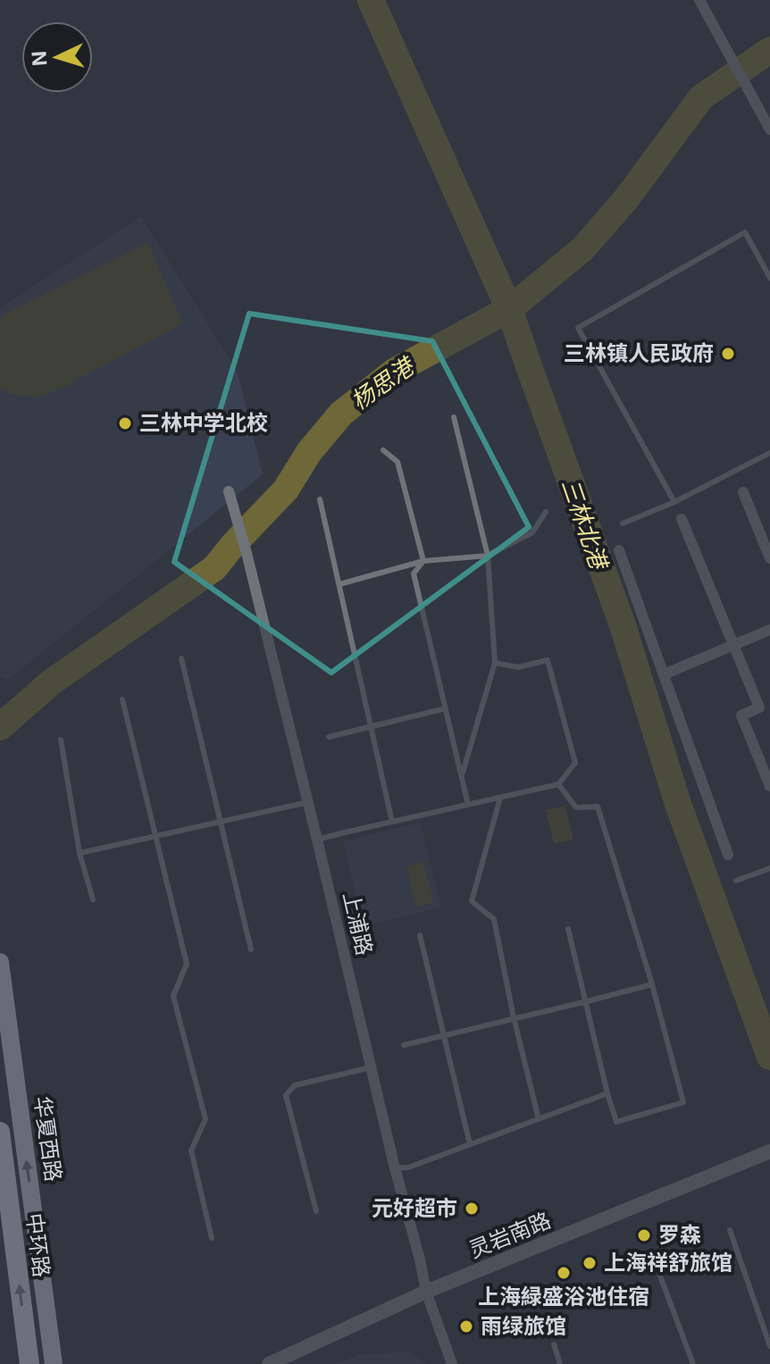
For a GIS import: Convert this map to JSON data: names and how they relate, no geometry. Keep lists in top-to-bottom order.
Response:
{
  "streets": {
    "highway": ["中环路"],
    "main road": ["华夏西路"],
    "street": ["上浦路", "灵岩南路"]
  },
  "crossings": [
    ["上浦路", "灵岩南路"]
  ],
  "one_way": ["华夏西路", "中环路"],
  "water": ["杨思港", "三林北港"],
  "places": [
    "三林镇人民政府",
    "三林中学北校",
    "元好超市",
    "罗森",
    "上海祥舒旅馆",
    "上海緑盛浴池住宿",
    "雨绿旅馆"
  ],
  "north": "left"
}
